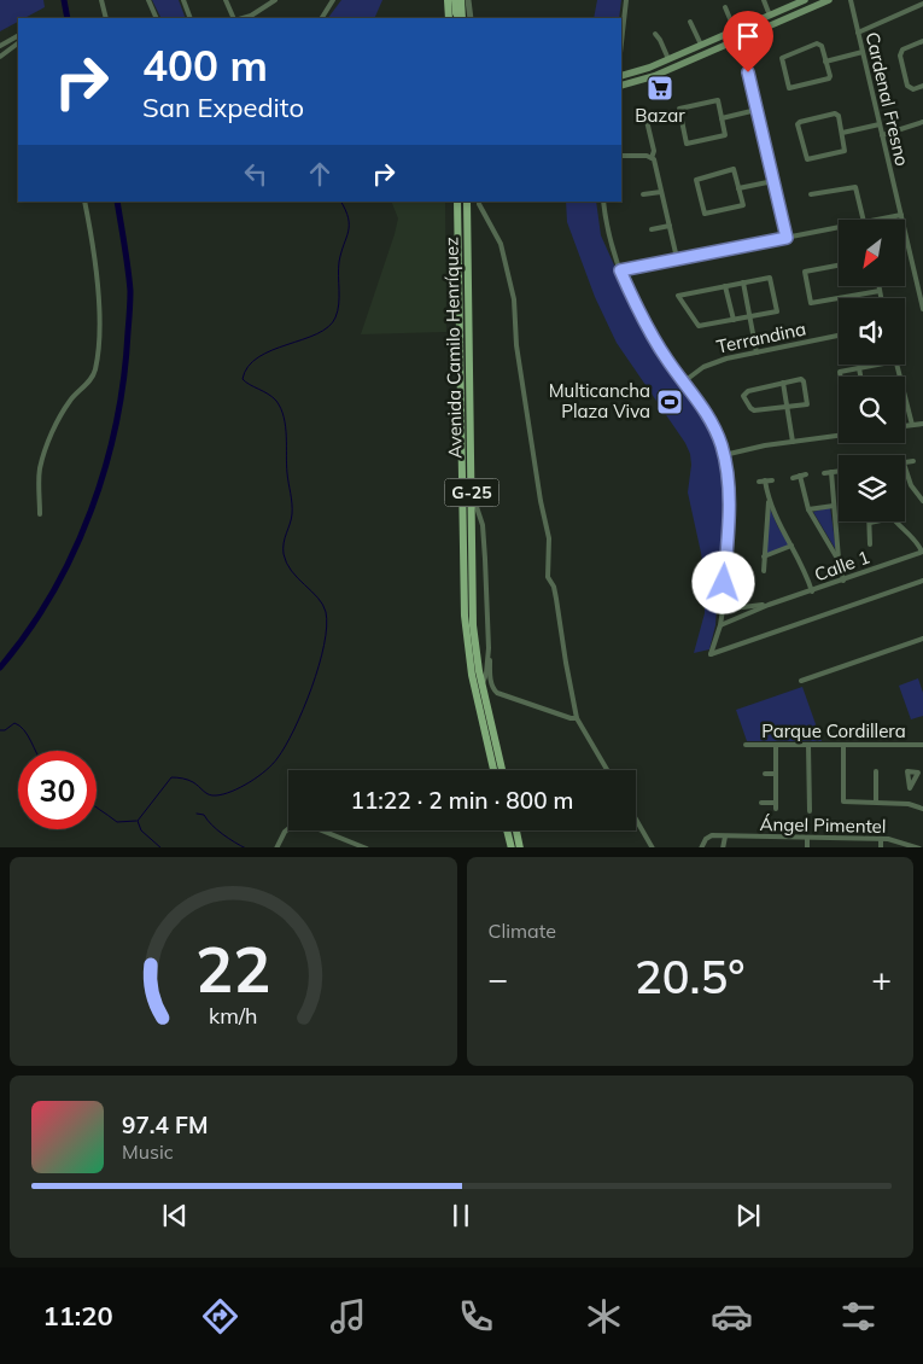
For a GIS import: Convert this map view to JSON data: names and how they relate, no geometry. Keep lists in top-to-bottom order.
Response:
{
  "streets": {
    "main road": ["Avenida Camilo Henríquez", "G-25"],
    "street": [
      "Cardenal Fresno",
      "Terrandina",
      "Calle 1",
      "Parque Cordillera",
      "Ángel Pimentel"
    ]
  },
  "places": {
    "supermarket": ["Bazar"],
    "sports": ["Multicancha Plaza Viva"]
  },
  "north": "bottom left",
  "page": {
    "turn": ["400 m", "San Expedito"],
    "limit": "30",
    "trip": "11:22 · 2 min · 800 m",
    "tile": "Climate",
    "heat": ["−", "20.5°", "+"],
    "song": ["97.4 FM", "Music"],
    "tabs": "11:20",
    "gauge": ["22", "km/h"]
  }
}
